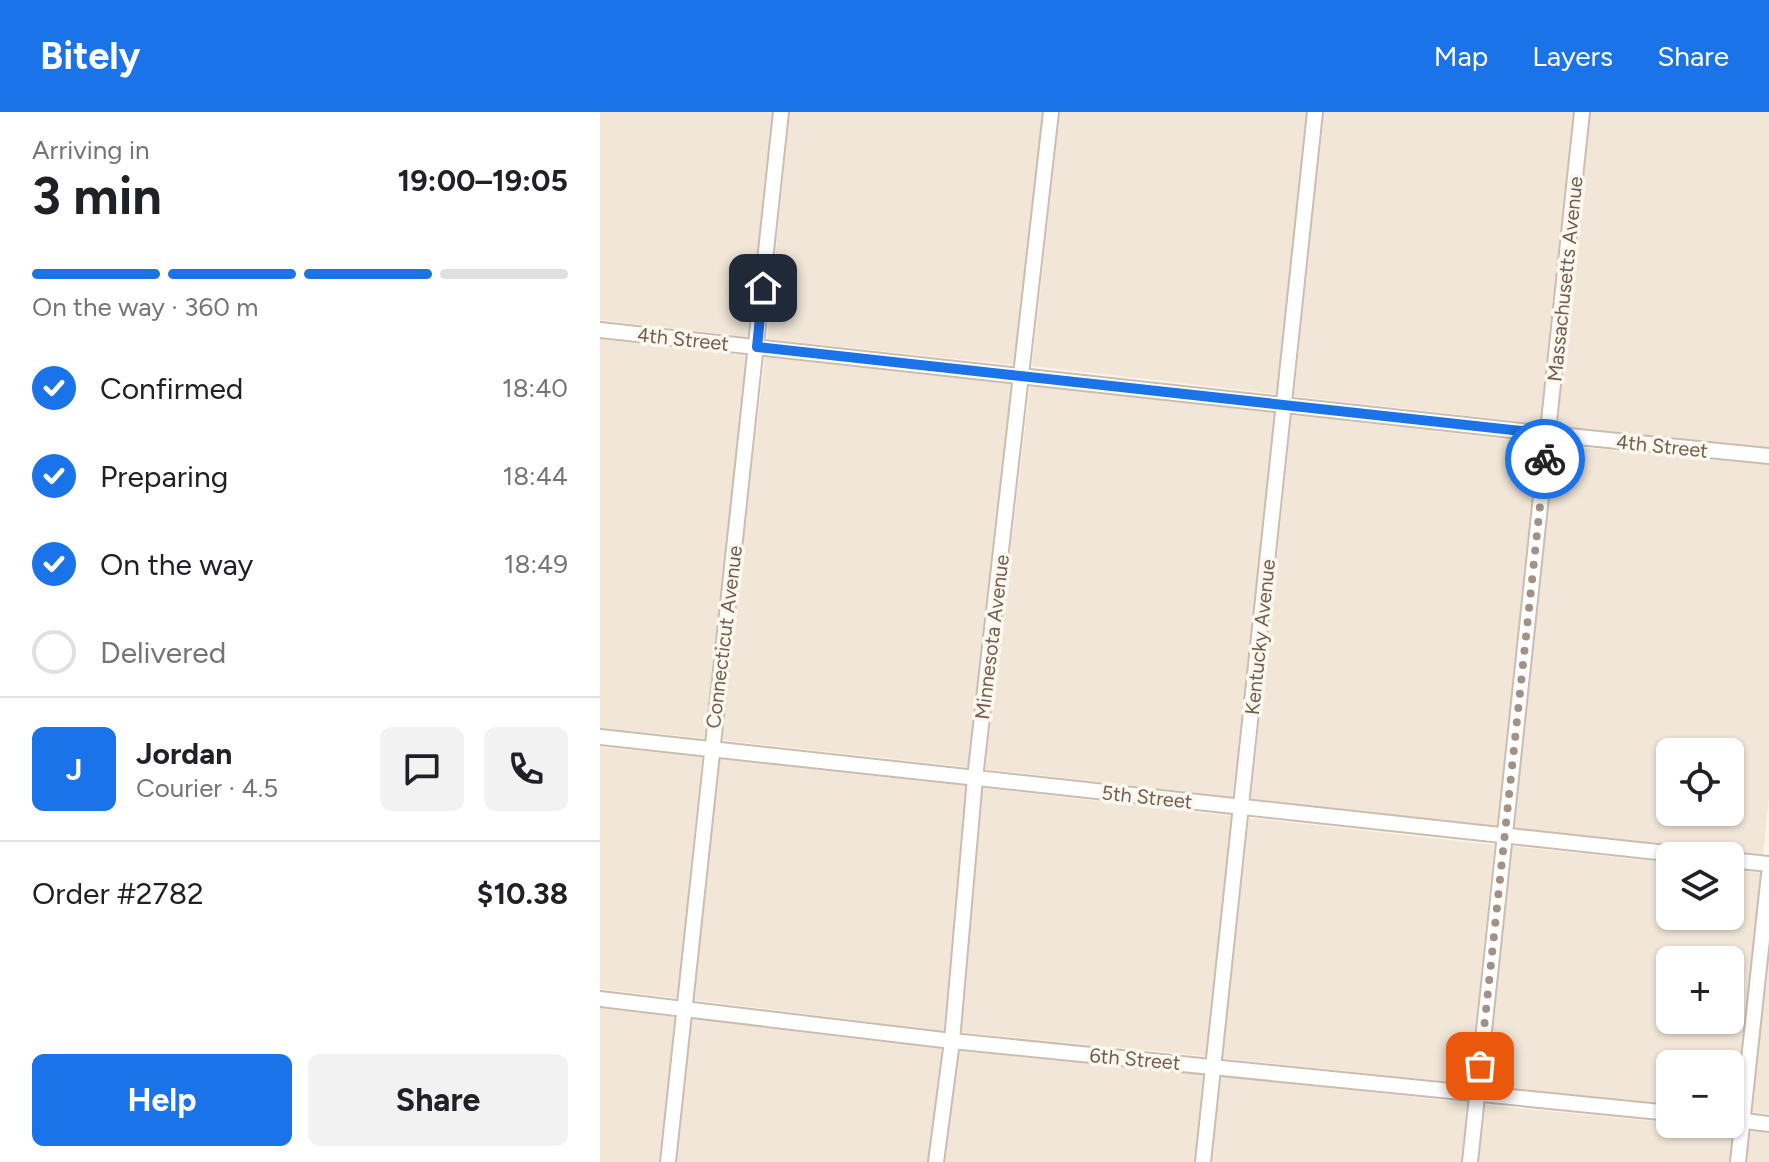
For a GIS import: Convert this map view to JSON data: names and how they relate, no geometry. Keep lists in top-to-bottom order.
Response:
{
  "streets": {
    "street": [
      "Massachusetts Avenue",
      "4th Street",
      "Connecticut Avenue",
      "Minnesota Avenue",
      "Kentucky Avenue",
      "5th Street",
      "6th Street"
    ]
  },
  "crossings": [
    ["Massachusetts Avenue", "4th Street"],
    ["Massachusetts Avenue", "5th Street"],
    ["Massachusetts Avenue", "6th Street"],
    ["4th Street", "Connecticut Avenue"],
    ["4th Street", "Minnesota Avenue"],
    ["4th Street", "Kentucky Avenue"],
    ["Connecticut Avenue", "5th Street"],
    ["Connecticut Avenue", "6th Street"],
    ["Minnesota Avenue", "5th Street"],
    ["Minnesota Avenue", "6th Street"],
    ["Kentucky Avenue", "5th Street"],
    ["Kentucky Avenue", "6th Street"]
  ],
  "page": {
    "header": "Bitely",
    "nav": ["Map", "Layers", "Share"],
    "heading": ["3 min", "Arriving in", "19:00–19:05"],
    "panel": [
      "Jordan",
      "Courier · 4.5",
      "Order #2782",
      "$10.38"
    ],
    "bar": "On the way · 360 m",
    "list": [
      ["Confirmed", "18:40"],
      ["Preparing", "18:44"],
      ["On the way", "18:49"],
      "Delivered"
    ],
    "round": "J",
    "map_buttons": ["+", "−"],
    "buttons": ["Help", "Share"]
  }
}
